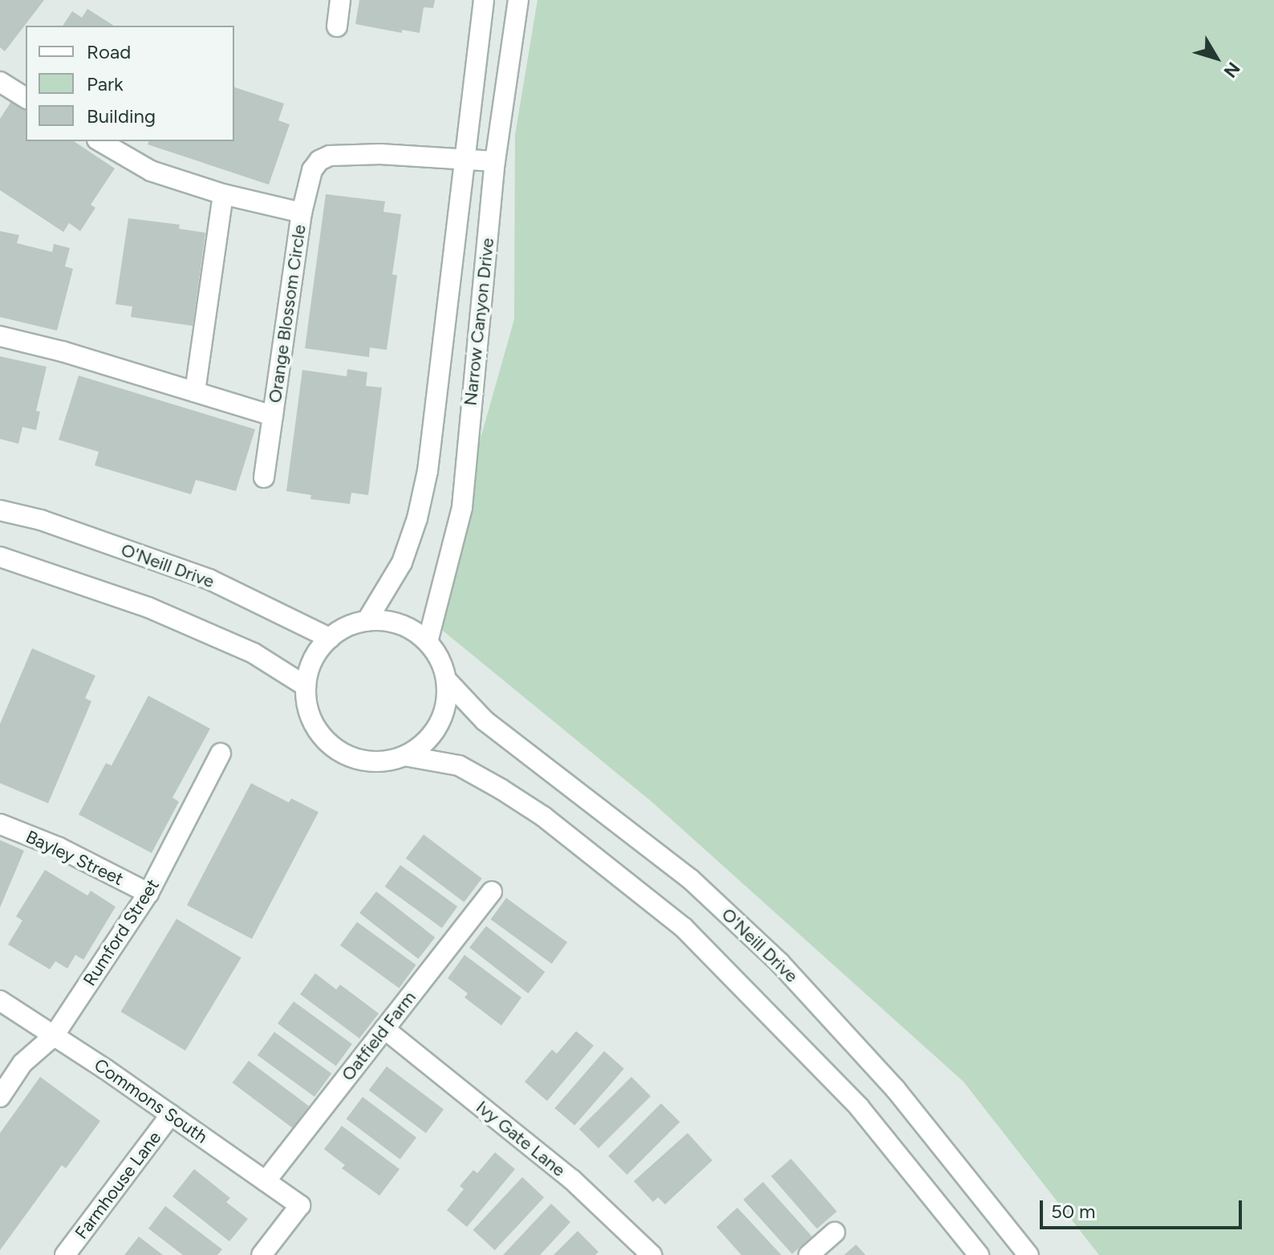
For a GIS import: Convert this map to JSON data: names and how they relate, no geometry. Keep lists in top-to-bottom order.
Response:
{
  "streets": {
    "street": [
      "Orange Blossom Circle",
      "Narrow Canyon Drive",
      "O'Neill Drive",
      "Bayley Street",
      "Rumford Street",
      "Oatfield Farm",
      "Commons South",
      "Ivy Gate Lane",
      "Farmhouse Lane"
    ]
  },
  "crossings": [
    ["Orange Blossom Circle", "Narrow Canyon Drive"],
    ["Narrow Canyon Drive", "O'Neill Drive"],
    ["Bayley Street", "Rumford Street"],
    ["Rumford Street", "Commons South"],
    ["Oatfield Farm", "Commons South"],
    ["Oatfield Farm", "Ivy Gate Lane"],
    ["Commons South", "Farmhouse Lane"]
  ],
  "legend": ["Road", "Park", "Building"],
  "scale_bar": "50 m",
  "north": "bottom right"
}
